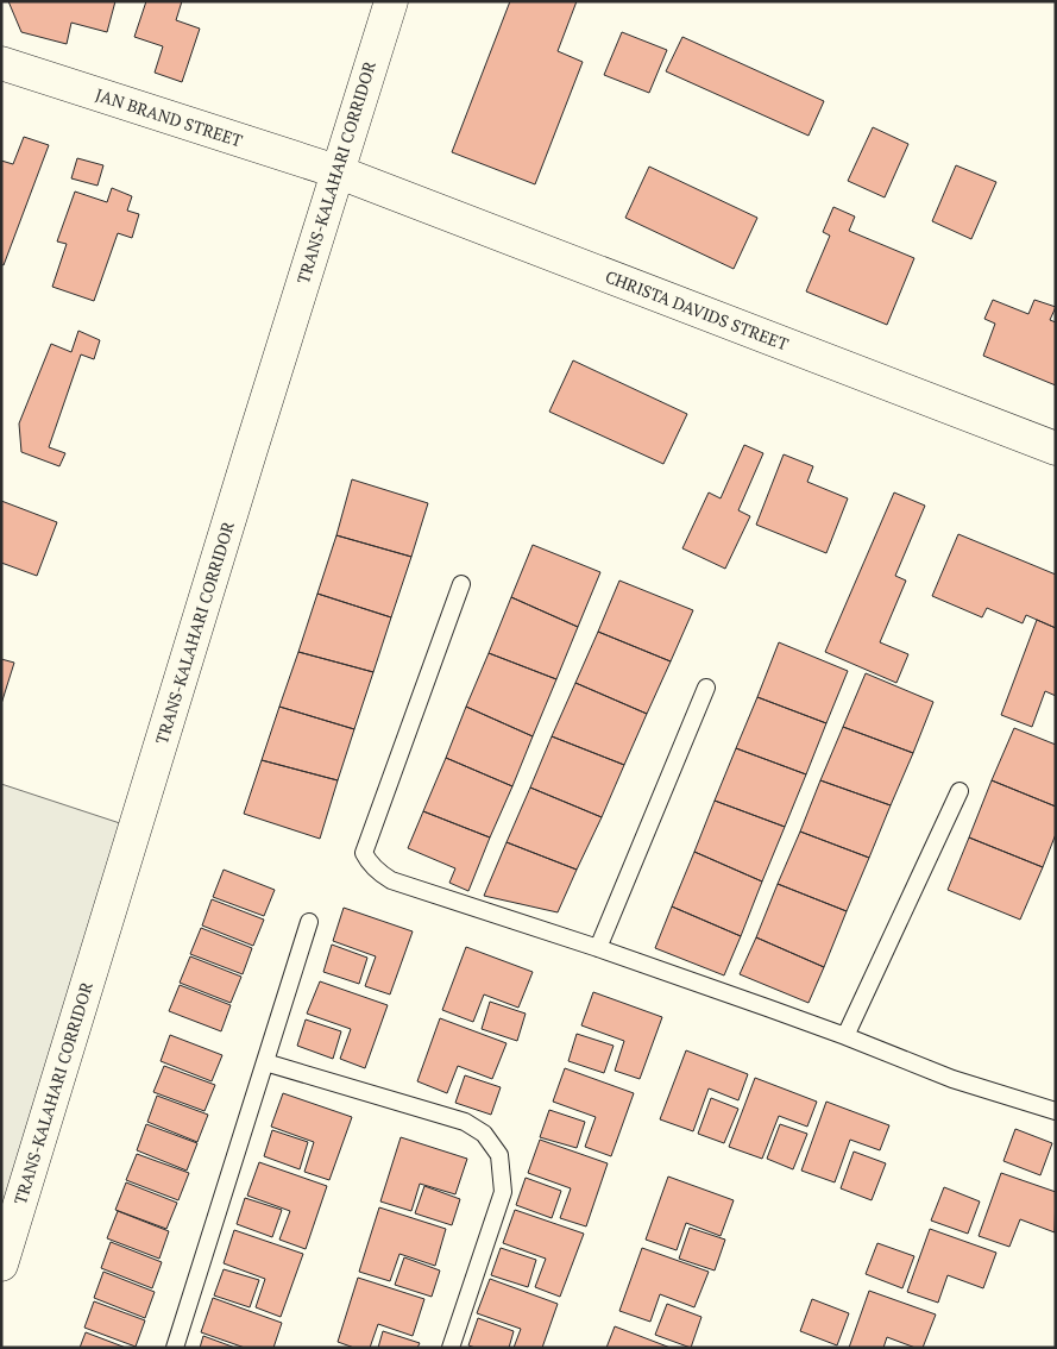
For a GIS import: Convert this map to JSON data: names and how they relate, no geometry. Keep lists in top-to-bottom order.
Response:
{
  "streets": {
    "main road": ["JAN BRAND STREET", "TRANS-KALAHARI CORRIDOR", "CHRISTA DAVIDS STREET"]
  },
  "crossings": [
    ["JAN BRAND STREET", "TRANS-KALAHARI CORRIDOR"],
    ["JAN BRAND STREET", "CHRISTA DAVIDS STREET"],
    ["TRANS-KALAHARI CORRIDOR", "CHRISTA DAVIDS STREET"]
  ]
}
